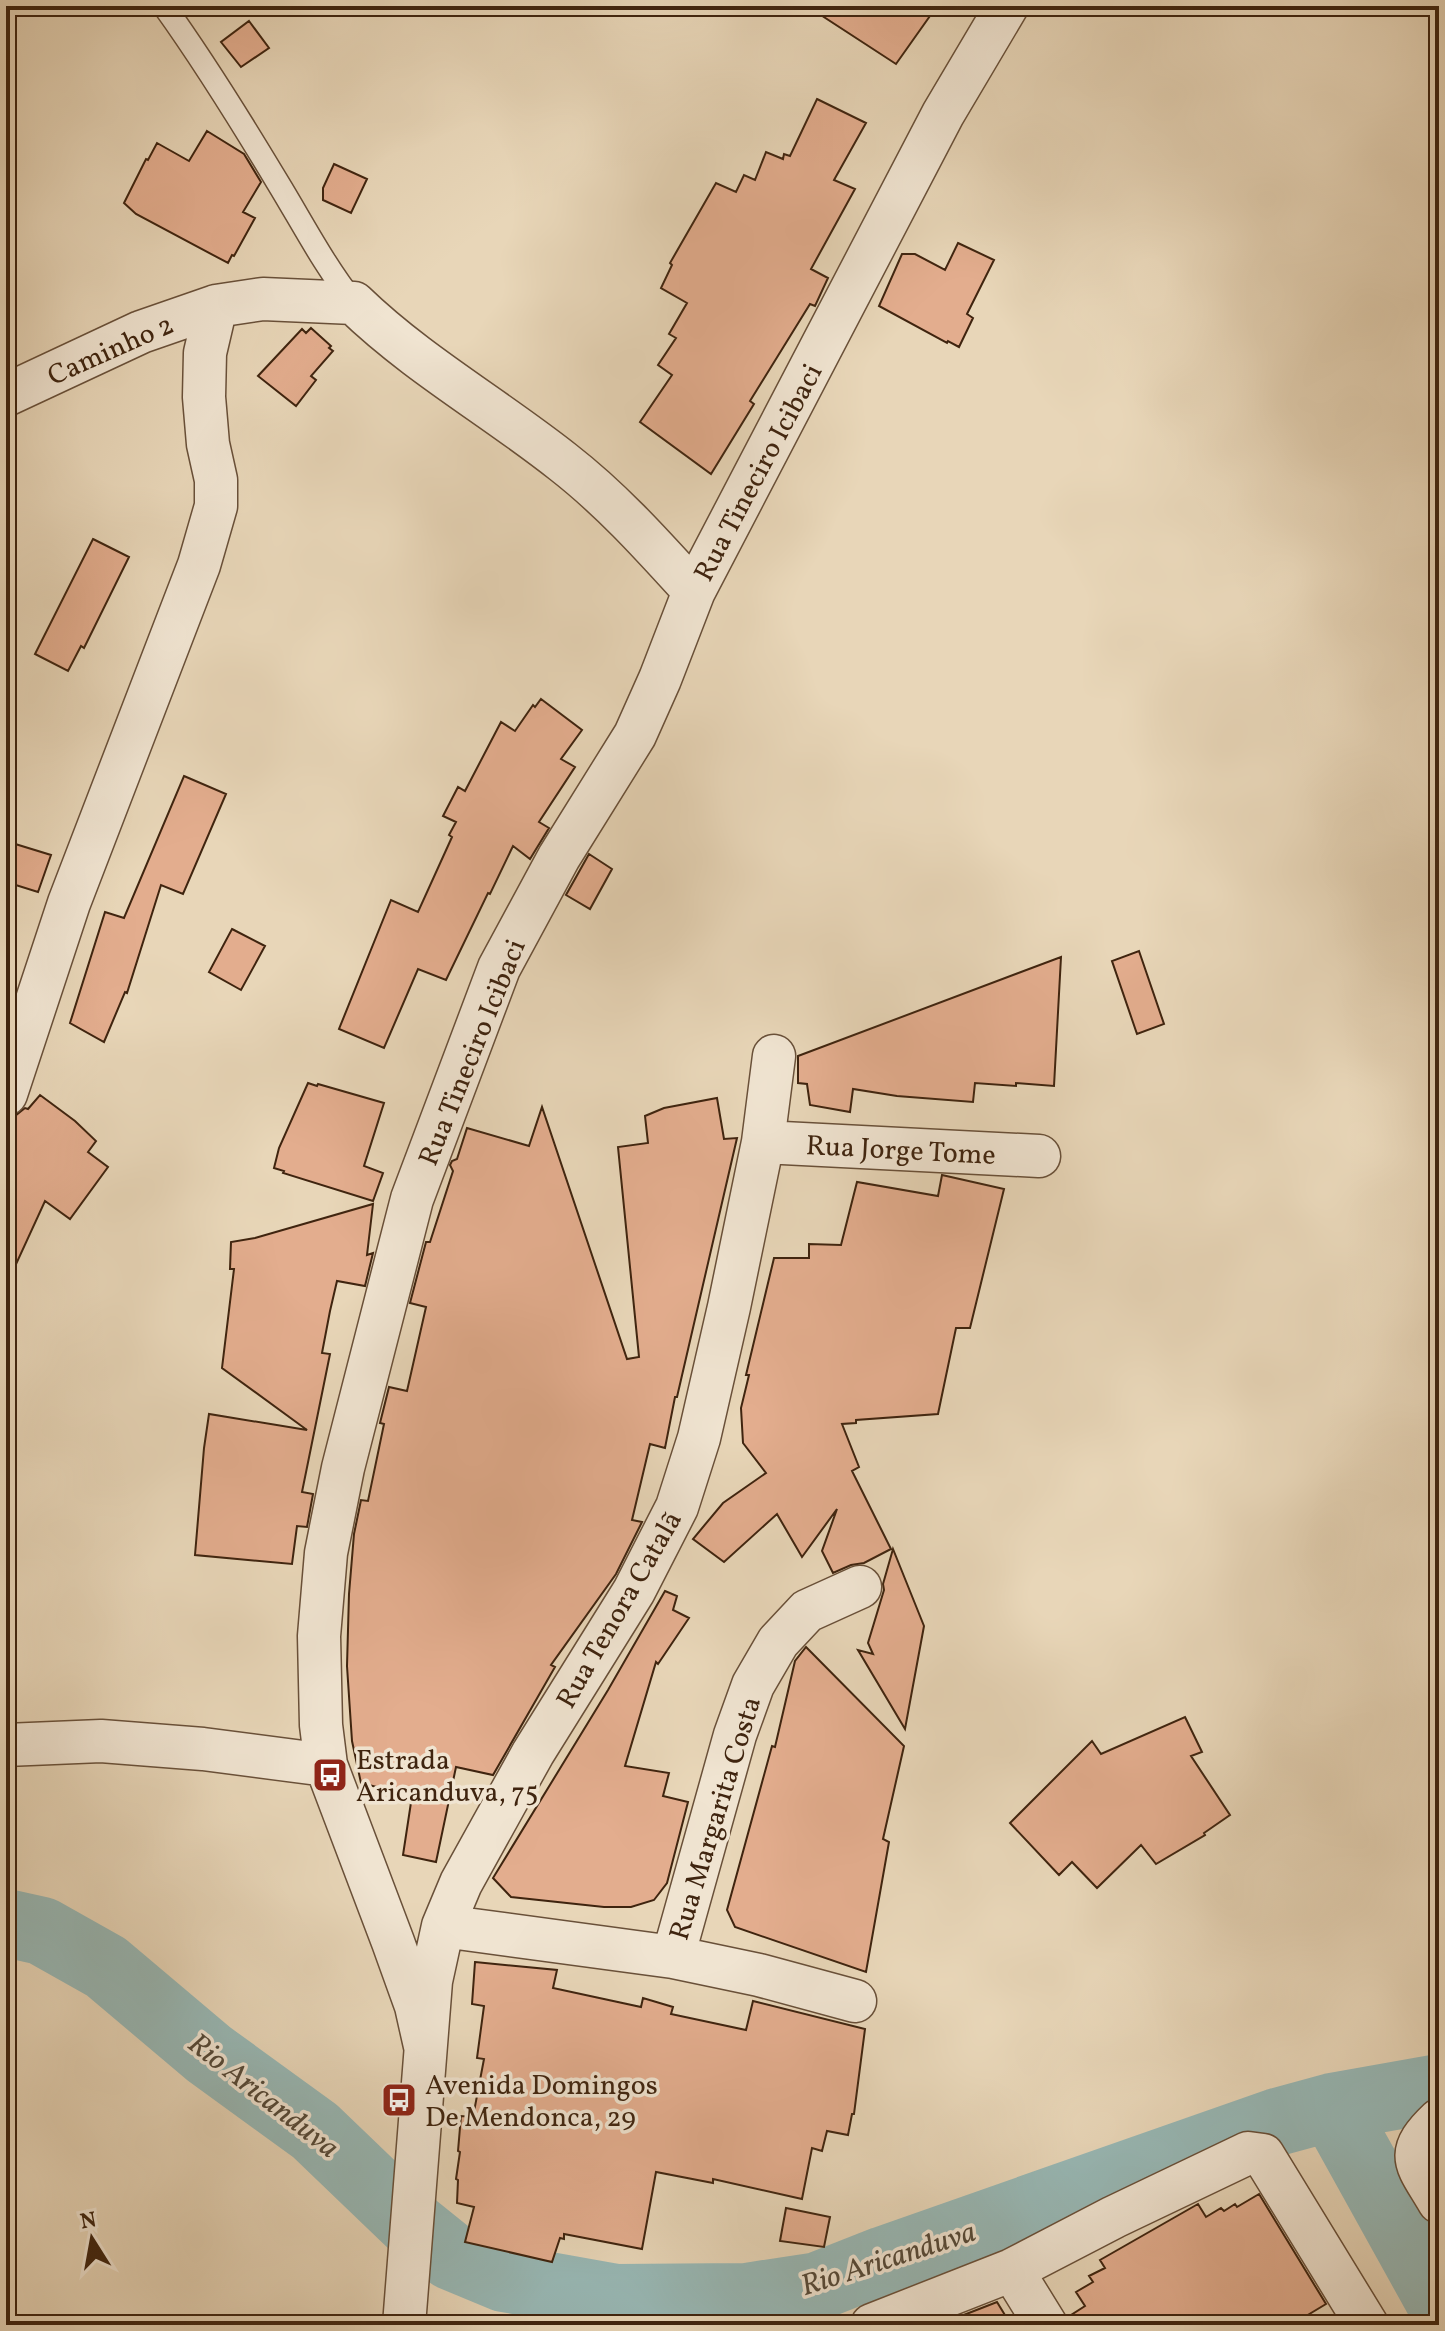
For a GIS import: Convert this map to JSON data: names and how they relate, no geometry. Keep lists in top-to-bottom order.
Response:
{
  "streets": {
    "street": [
      "Caminho 2",
      "Rua Tineciro Icibaci",
      "Rua Jorge Tome",
      "Rua Tenora Catalã",
      "Rua Margarita Costa"
    ]
  },
  "crossings": [
    ["Rua Tineciro Icibaci", "Rua Tenora Catalã"],
    ["Rua Jorge Tome", "Rua Tenora Catalã"]
  ],
  "water": ["Rio Aricanduva"],
  "places": {
    "bus stop": ["Estrada Aricanduva, 75", "Avenida Domingos De Mendonca, 29"]
  },
  "north": "top"
}
